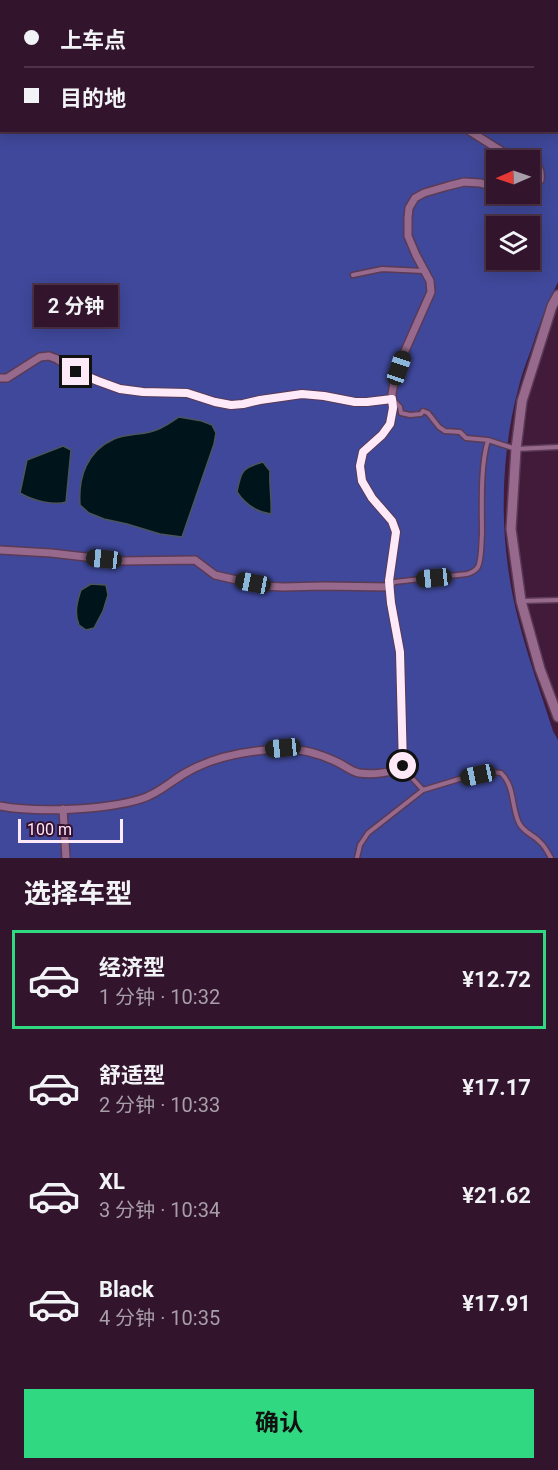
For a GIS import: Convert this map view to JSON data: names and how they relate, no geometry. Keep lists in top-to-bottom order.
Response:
{
  "scale_bar": "100 m",
  "north": "left",
  "page": {
    "banner": ["上车点", "目的地"],
    "bubble": "2 分钟",
    "scale": "100 m",
    "heading": "选择车型",
    "list": [
      {
        "name": "经济型",
        "note": "1 分钟 · 10:32",
        "value": "¥12.72"
      },
      {
        "name": "舒适型",
        "note": "2 分钟 · 10:33",
        "value": "¥17.17"
      },
      {
        "name": "XL",
        "note": "3 分钟 · 10:34",
        "value": "¥21.62"
      },
      {
        "name": "Black",
        "note": "4 分钟 · 10:35",
        "value": "¥17.91"
      }
    ],
    "buttons": "确认"
  }
}
